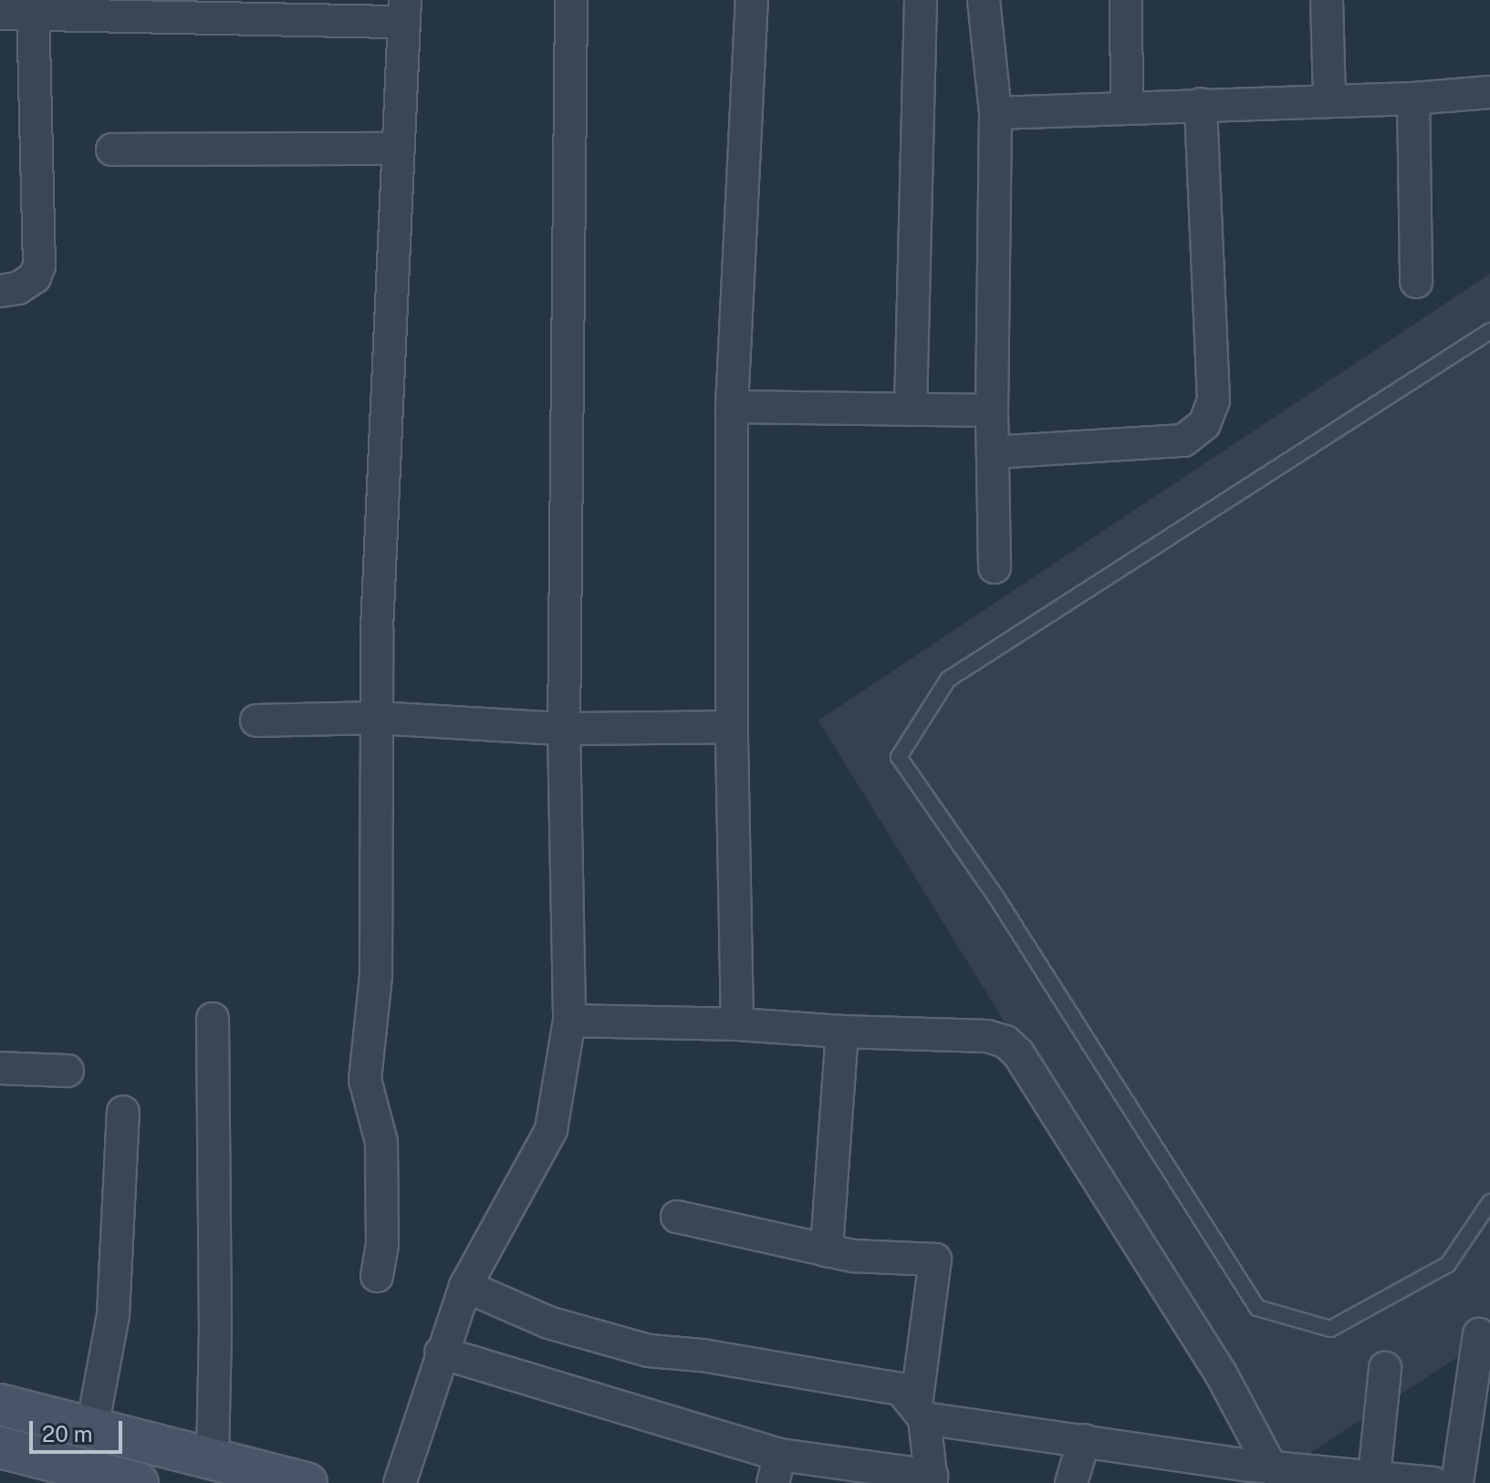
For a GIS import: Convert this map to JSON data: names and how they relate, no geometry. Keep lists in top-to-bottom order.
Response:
{
  "scale_bar": "20 m"
}
